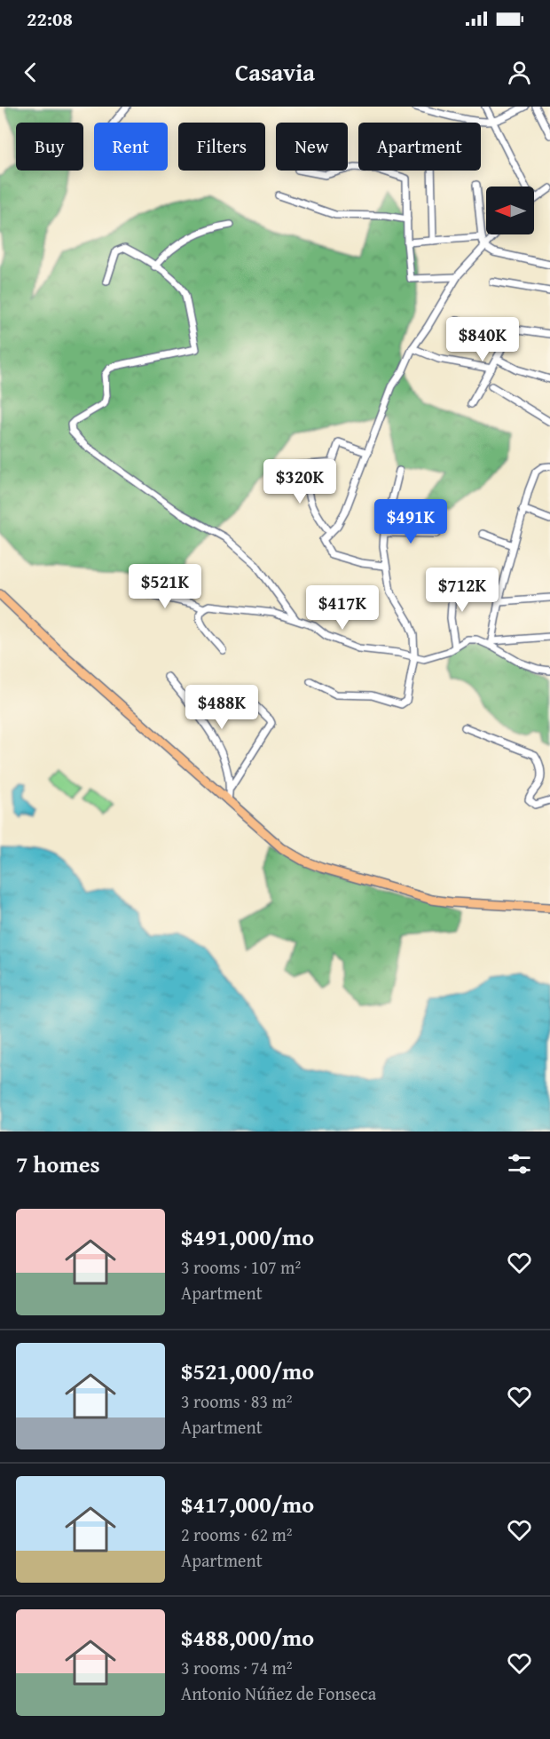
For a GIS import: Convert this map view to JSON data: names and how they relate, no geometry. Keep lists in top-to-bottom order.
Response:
{
  "north": "left",
  "page": {
    "status": "22:08",
    "header": "Casavia",
    "chip": [
      "Buy",
      "Rent",
      "Filters",
      "New",
      "Apartment"
    ],
    "price": [
      "$840K",
      "$320K",
      "$491K",
      "$521K",
      "$712K",
      "$417K",
      "$488K"
    ],
    "heading": "7 homes",
    "list": [
      {
        "name": "$491,000/mo",
        "note": "3 rooms · 107 m² · Apartment"
      },
      {
        "name": "$521,000/mo",
        "note": "3 rooms · 83 m² · Apartment"
      },
      {
        "name": "$417,000/mo",
        "note": "2 rooms · 62 m² · Apartment"
      },
      {
        "name": "$488,000/mo",
        "note": "3 rooms · 74 m² · Antonio Núñez de Fonseca"
      }
    ]
  }
}
